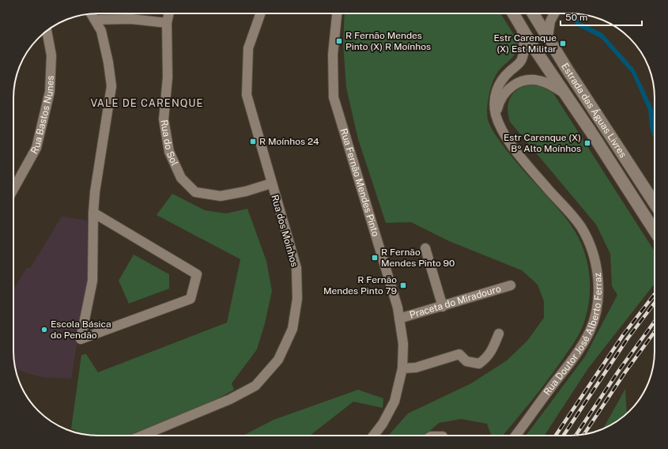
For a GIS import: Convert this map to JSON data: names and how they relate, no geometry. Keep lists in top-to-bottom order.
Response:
{
  "streets": {
    "street": [
      "Estrada das Águas Livres",
      "Rua Bastos Nunes",
      "Rua do Sol",
      "Rua Fernão Mendes Pinto",
      "Rua dos Moinhos",
      "Praceta do Miradouro",
      "Rua Doutor José Alberto Ferraz"
    ]
  },
  "crossings": [
    ["Estrada das Águas Livres", "Rua Doutor José Alberto Ferraz"],
    ["Rua do Sol", "Rua dos Moinhos"],
    ["Rua Fernão Mendes Pinto", "Praceta do Miradouro"]
  ],
  "districts": ["VALE DE CARENQUE"],
  "places": {
    "transit": [
      "R Fernão Mendes Pinto (X) R Moínhos",
      "Estr Carenque (X) Est Militar",
      "R Moínhos 24",
      "Estr Carenque (X) Bº Alto Moínhos",
      "R Fernão Mendes Pinto 90",
      "R Fernão Mendes Pinto 79"
    ],
    "other": ["Escola Básica do Pendão"]
  },
  "scale_bar": "50 m"
}
